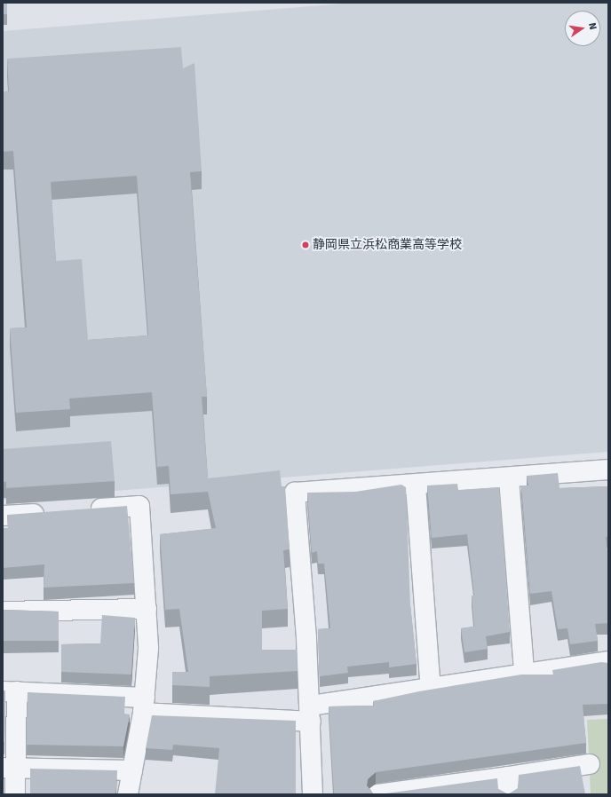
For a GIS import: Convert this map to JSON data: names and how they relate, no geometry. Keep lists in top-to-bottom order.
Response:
{
  "places": ["静岡県立浜松商業高等学校"],
  "north": "right"
}
